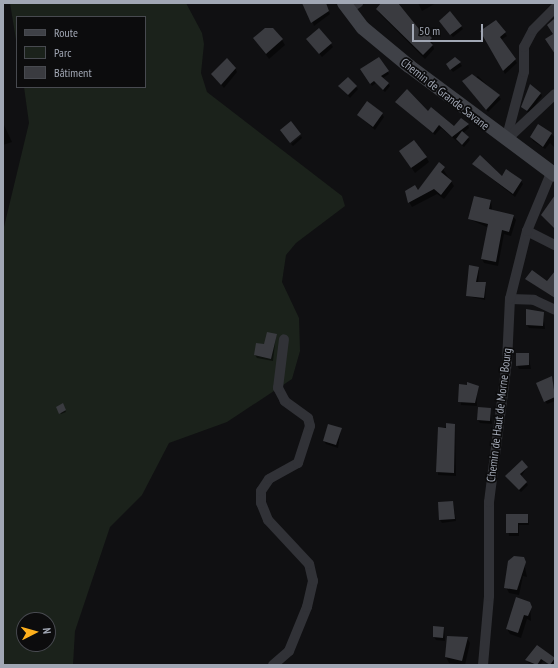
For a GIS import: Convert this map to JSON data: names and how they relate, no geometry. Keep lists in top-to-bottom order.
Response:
{
  "streets": {
    "street": ["Chemin de Grande Savane", "Chemin de Haut de Morne Bourg"]
  },
  "crossings": [
    ["Chemin de Grande Savane", "Chemin de Haut de Morne Bourg"]
  ],
  "legend": ["Route", "Parc", "Bâtiment"],
  "scale_bar": "50 m",
  "north": "right"
}
